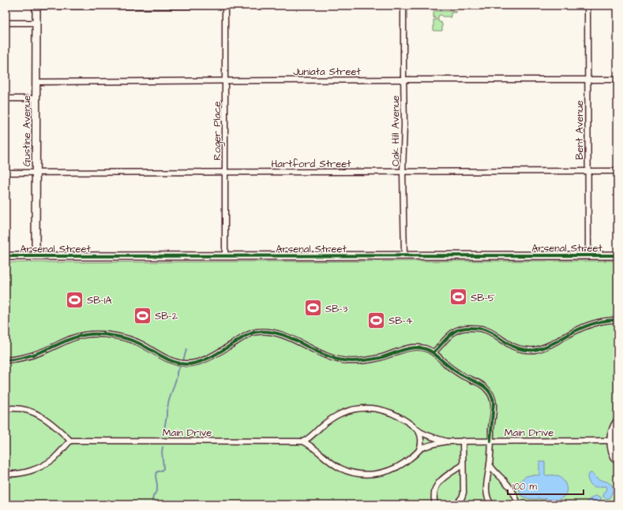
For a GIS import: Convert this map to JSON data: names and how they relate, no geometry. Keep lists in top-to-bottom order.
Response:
{
  "streets": {
    "main road": ["Gustine Avenue", "Arsenal Street"],
    "street": [
      "Juniata Street",
      "Bent Avenue",
      "Roger Place",
      "Oak Hill Avenue",
      "Hartford Street",
      "Main Drive"
    ]
  },
  "crossings": [
    ["Juniata Street", "Bent Avenue"],
    ["Juniata Street", "Gustine Avenue"],
    ["Juniata Street", "Roger Place"],
    ["Juniata Street", "Oak Hill Avenue"],
    ["Bent Avenue", "Hartford Street"],
    ["Bent Avenue", "Arsenal Street"],
    ["Gustine Avenue", "Hartford Street"],
    ["Gustine Avenue", "Arsenal Street"],
    ["Roger Place", "Hartford Street"],
    ["Roger Place", "Arsenal Street"],
    ["Oak Hill Avenue", "Hartford Street"],
    ["Oak Hill Avenue", "Arsenal Street"]
  ],
  "places": {
    "sports": [
      "SB-5",
      "SB-1A",
      "SB-3",
      "SB-2",
      "SB-4"
    ]
  },
  "scale_bar": "100 m"
}
